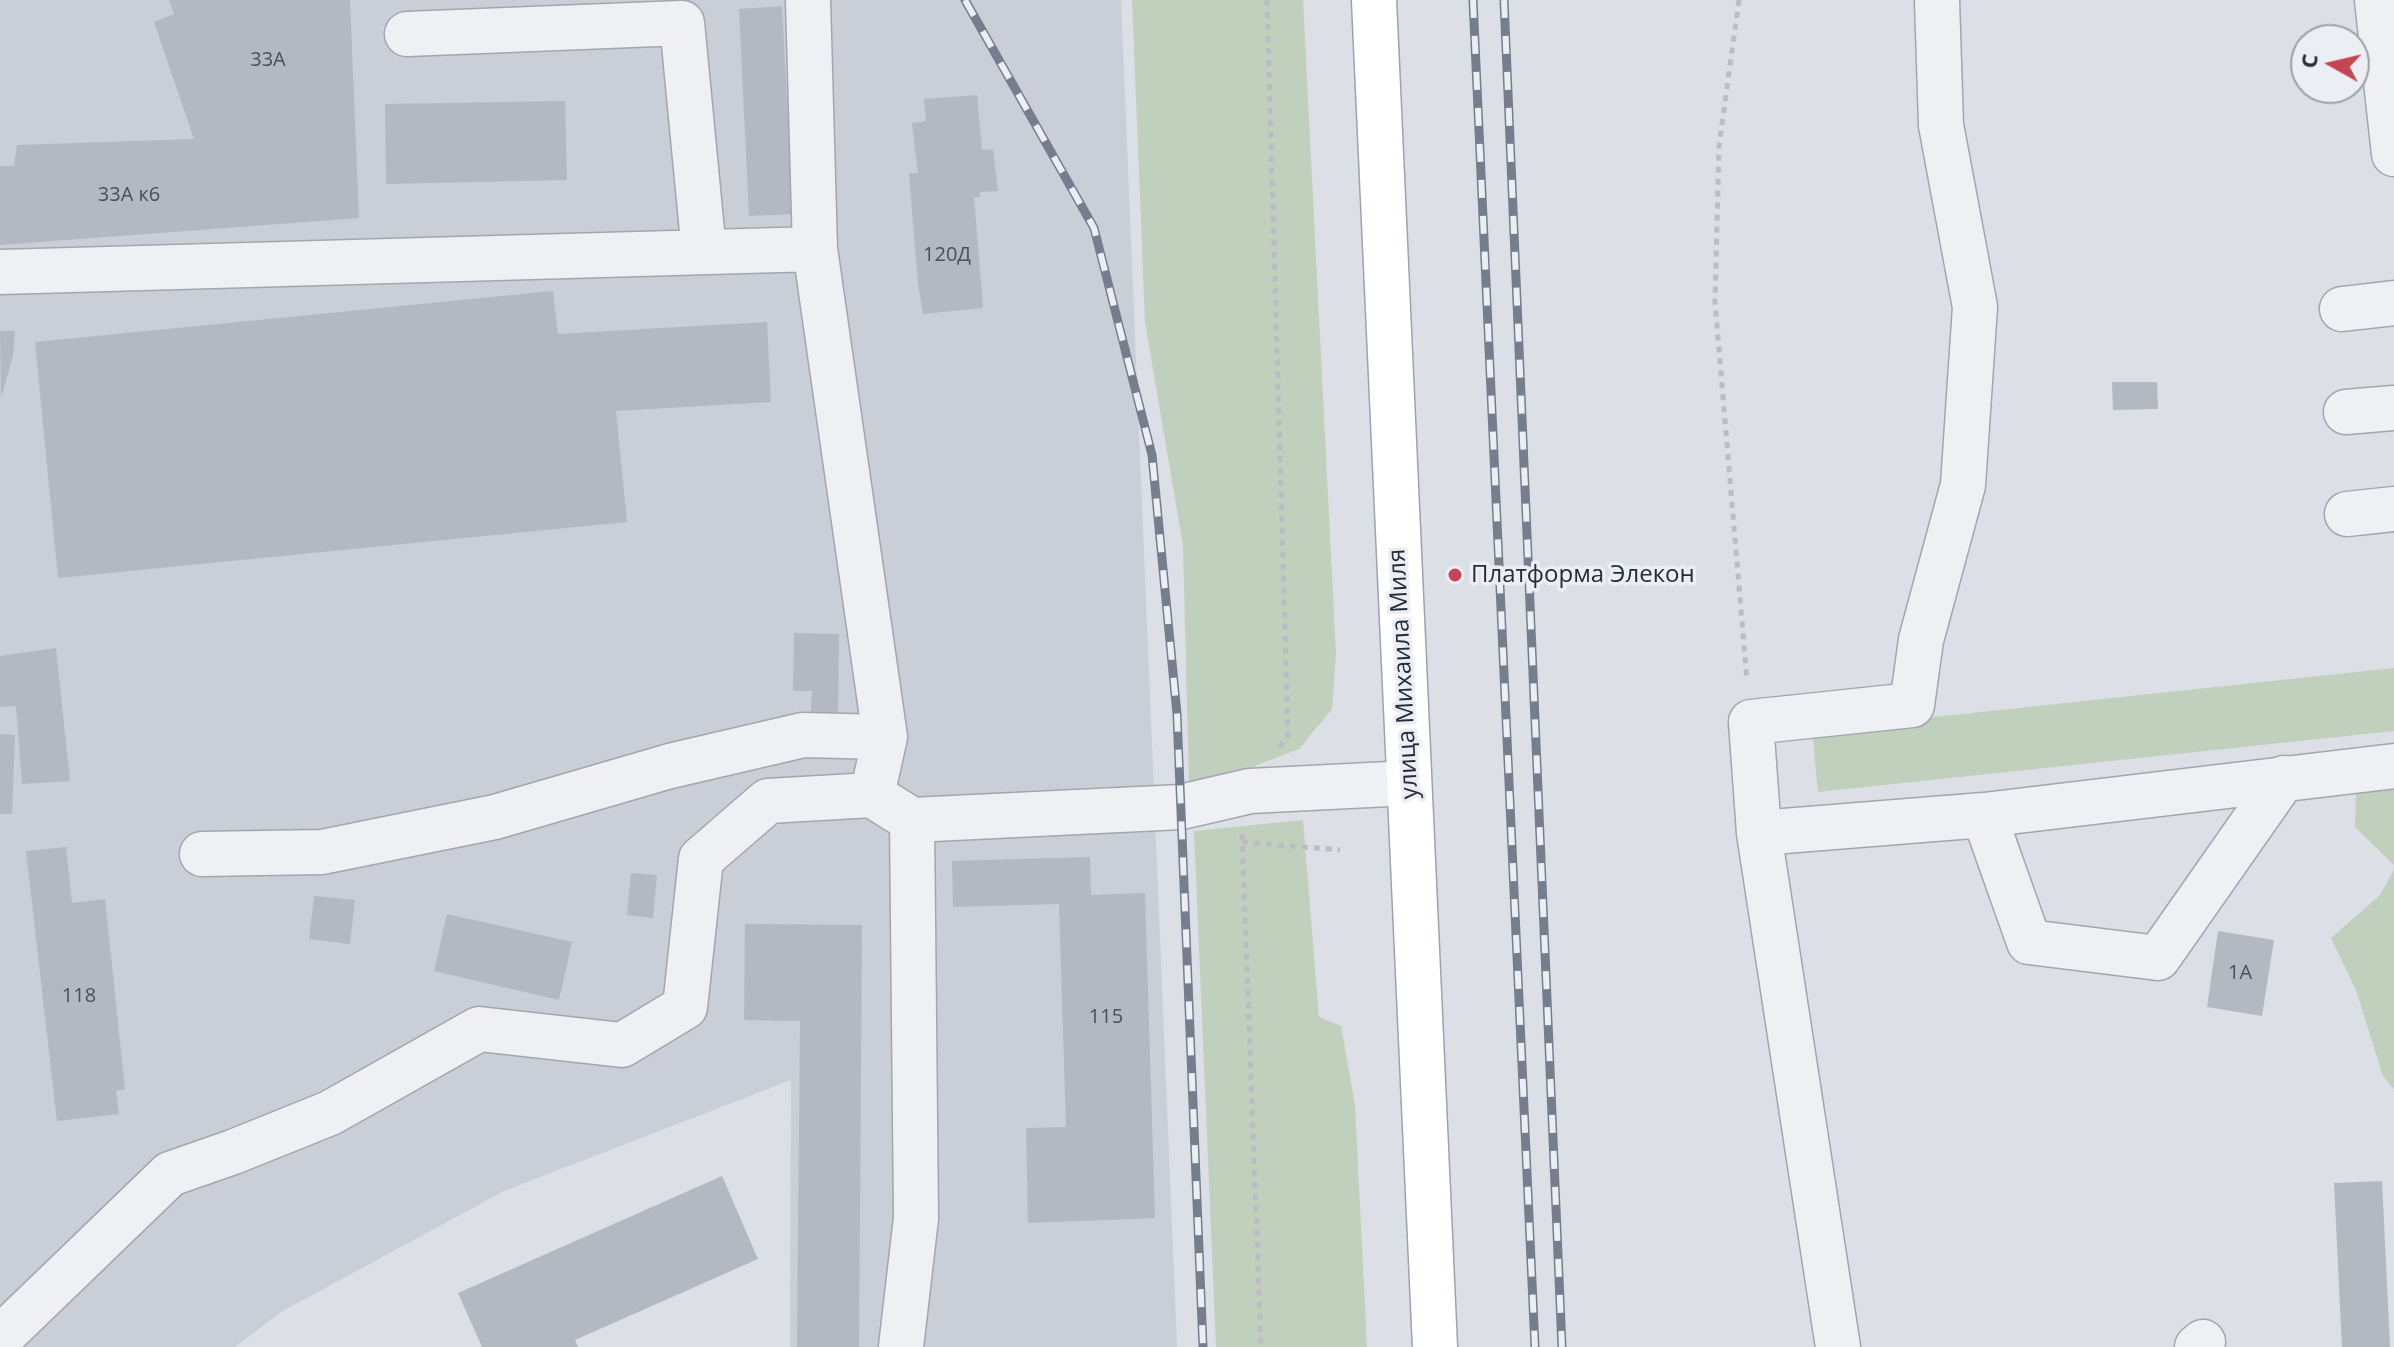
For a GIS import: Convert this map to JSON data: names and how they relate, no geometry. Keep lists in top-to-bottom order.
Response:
{
  "streets": {
    "main road": ["улица Михаила Миля"]
  },
  "places": ["Платформа Элекон"],
  "house_numbers": [
    "33А",
    "33А к6",
    "120Д",
    "1А",
    "118",
    "115"
  ],
  "north": "left"
}
